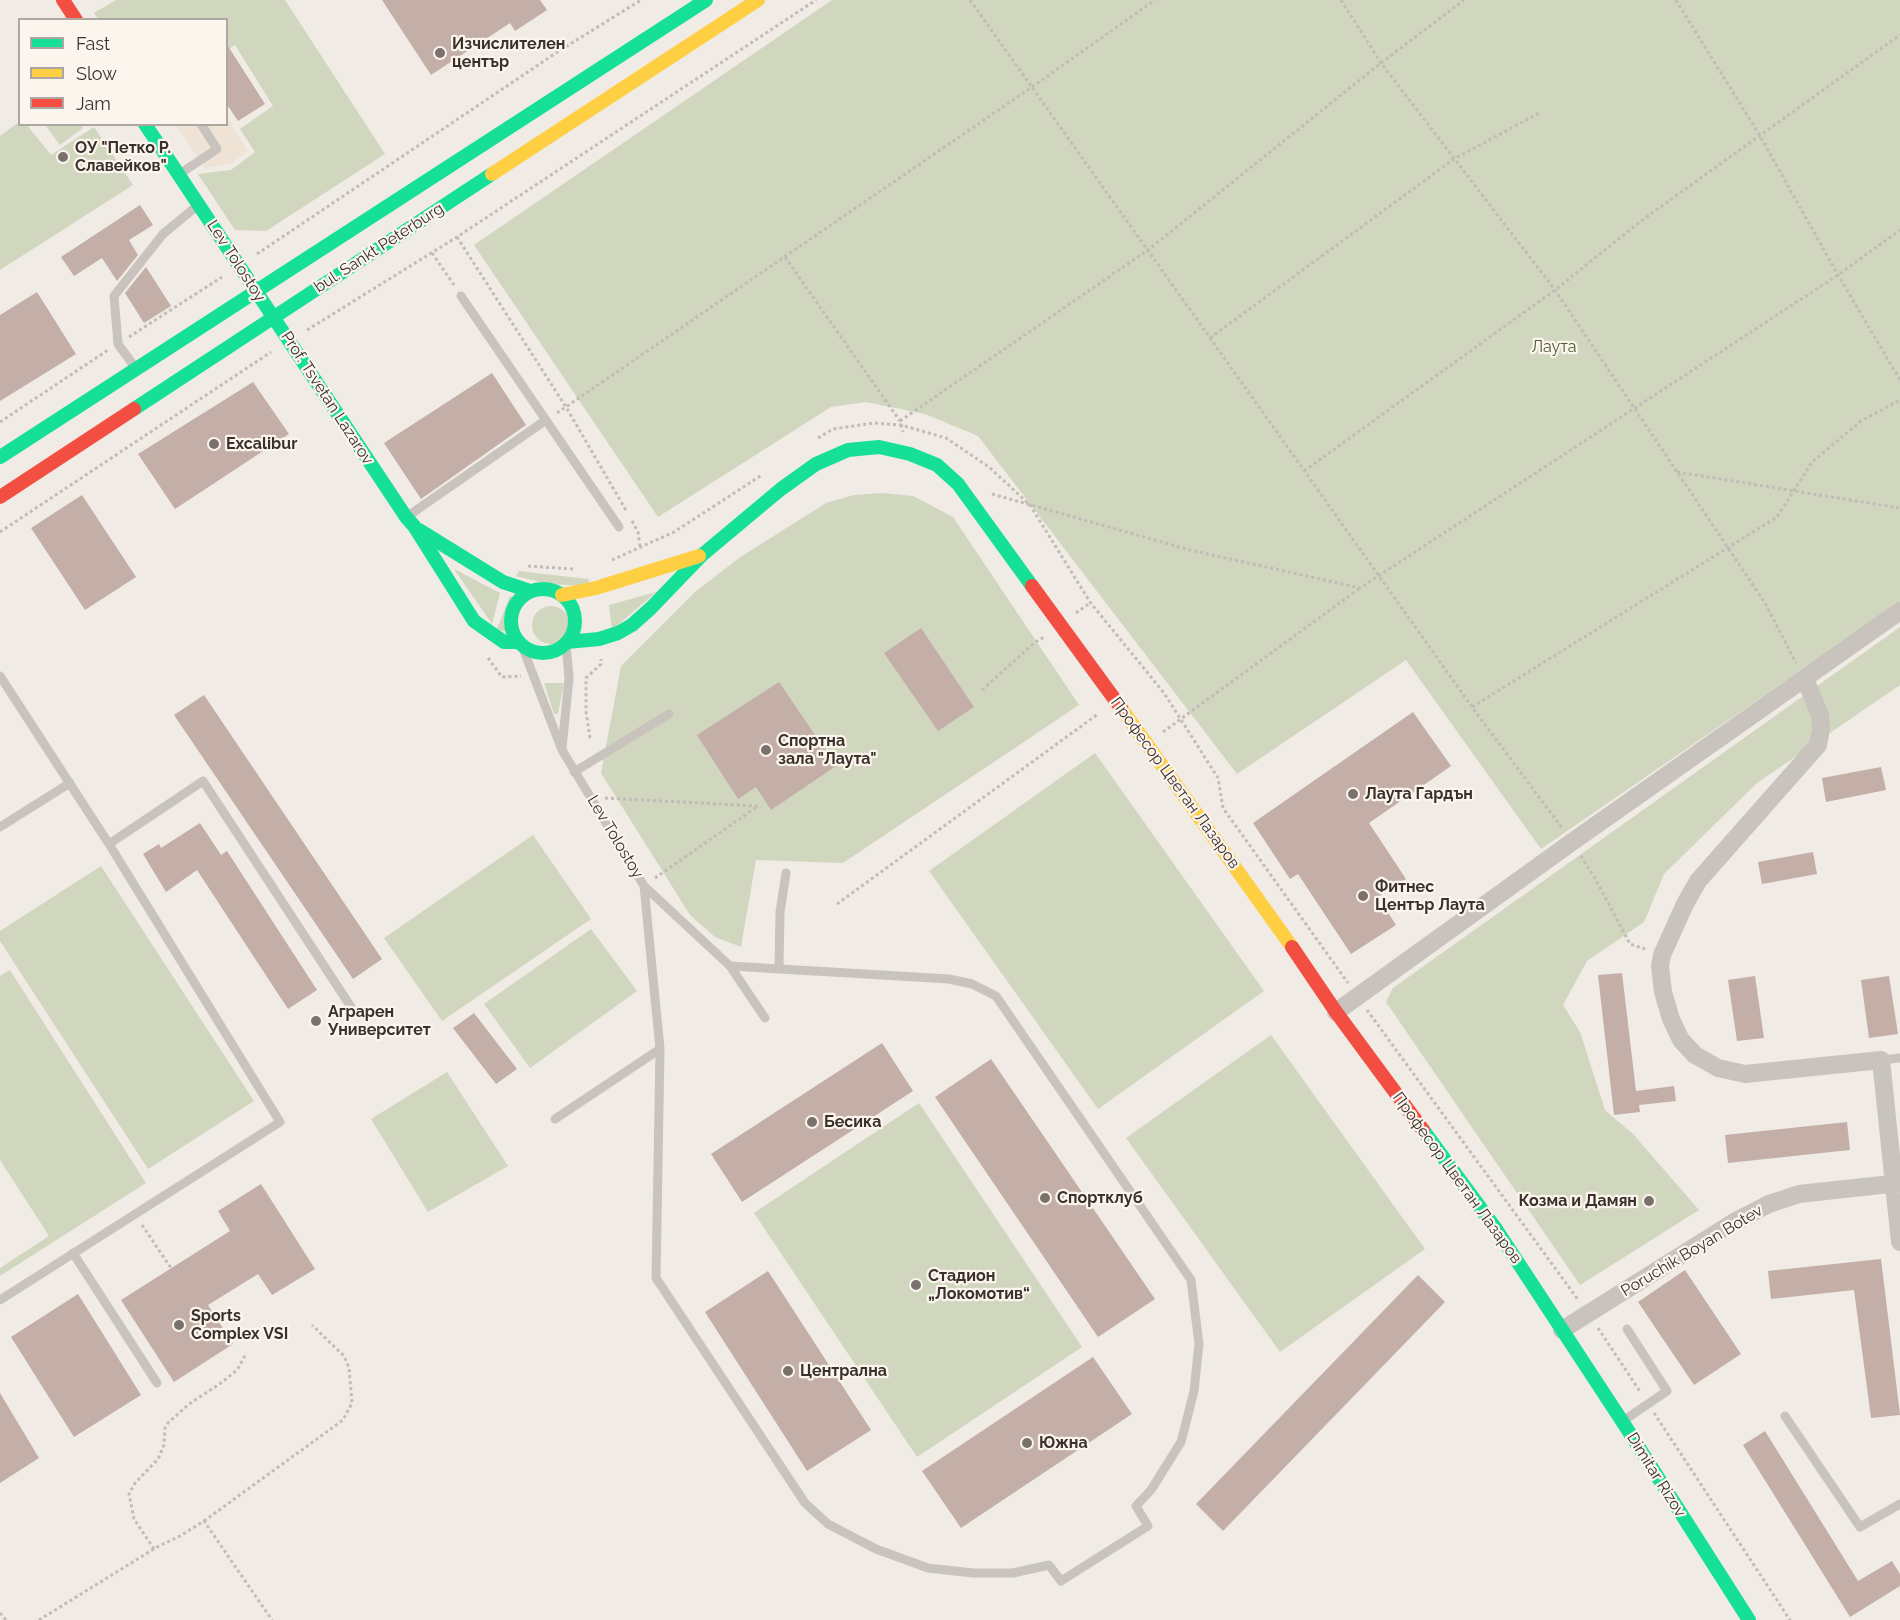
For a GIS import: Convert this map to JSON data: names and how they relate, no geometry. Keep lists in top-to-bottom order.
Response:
{
  "streets": {
    "street": [
      "bul. Sankt Peterburg",
      "Lev Tolostoy",
      "Prof. Tsvetan Lazarov",
      "Професор Цветан Лазаров",
      "Poruchik Boyan Botev",
      "Dimitar Rizov"
    ]
  },
  "crossings": [
    ["bul. Sankt Peterburg", "Lev Tolostoy"],
    ["bul. Sankt Peterburg", "Prof. Tsvetan Lazarov"],
    ["Lev Tolostoy", "Prof. Tsvetan Lazarov"],
    ["Lev Tolostoy", "Професор Цветан Лазаров"],
    ["Професор Цветан Лазаров", "Poruchik Boyan Botev"],
    ["Професор Цветан Лазаров", "Dimitar Rizov"],
    ["Poruchik Boyan Botev", "Dimitar Rizov"]
  ],
  "parks": ["Лаута"],
  "places": [
    "Изчислителен център",
    "ОУ \"Петко Р. Славейков\"",
    "Excalibur",
    "Спортна зала \"Лаута\"",
    "Лаута Гардън",
    "Фитнес Център Лаута",
    "Аграрен Университет",
    "Бесика",
    "Спортклуб",
    "Козма и Дамян",
    "Стадион „Локомотив“",
    "Sports Complex VSI",
    "Централна",
    "Южна"
  ],
  "legend": ["Fast", "Slow", "Jam"]
}
